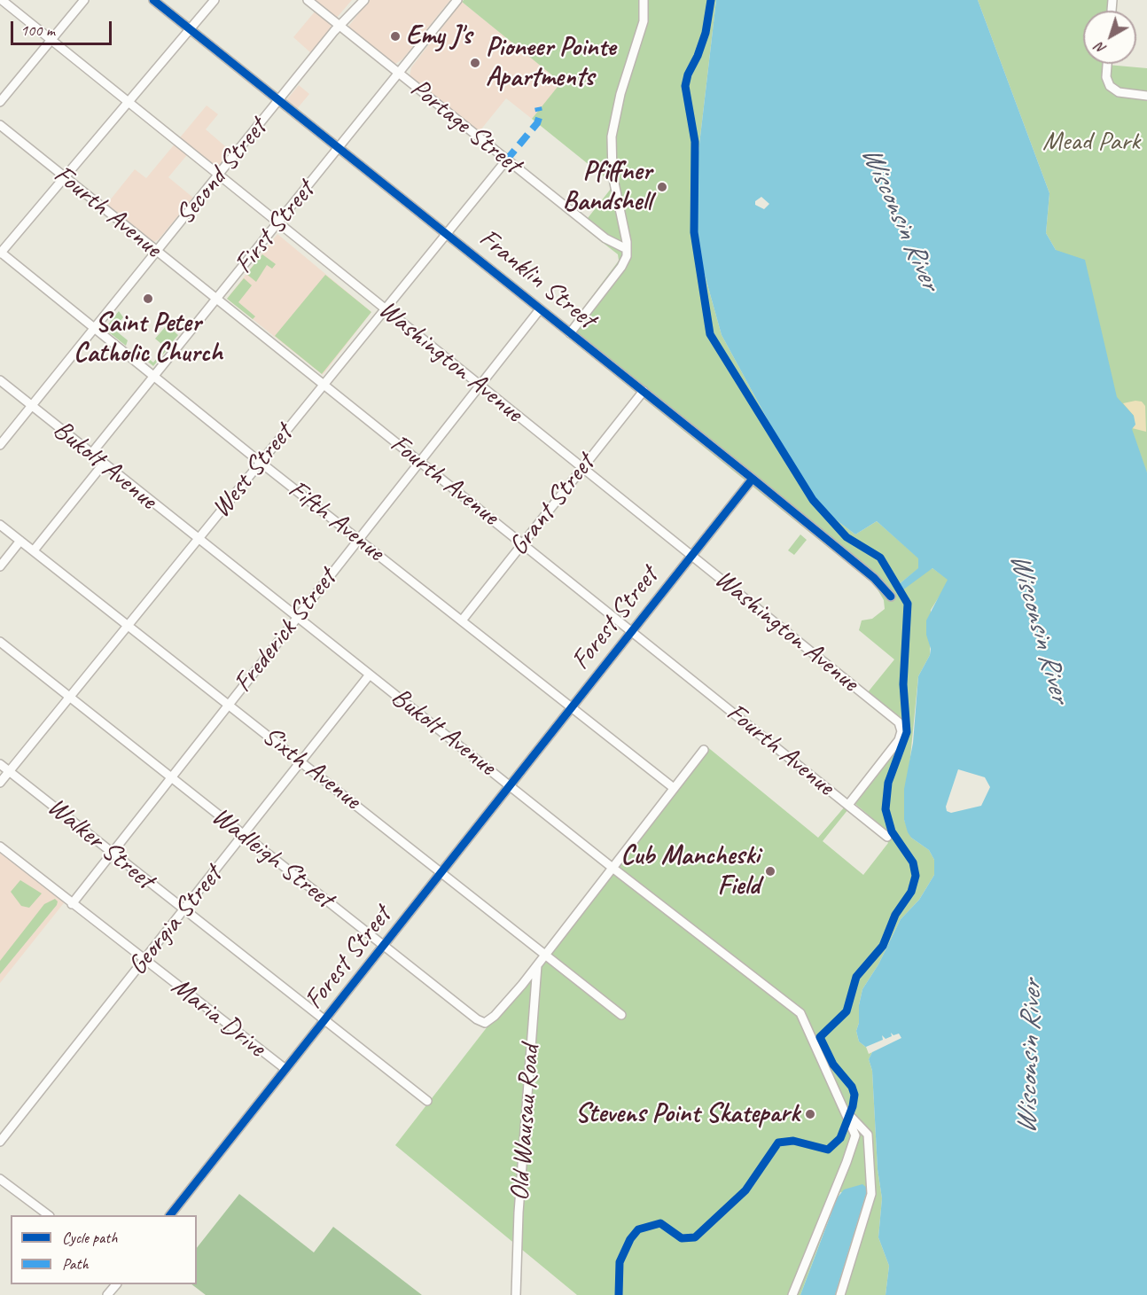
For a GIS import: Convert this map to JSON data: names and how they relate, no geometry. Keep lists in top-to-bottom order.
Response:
{
  "streets": {
    "street": [
      "Portage Street",
      "Second Street",
      "Fourth Avenue",
      "First Street",
      "Franklin Street",
      "Washington Avenue",
      "Bukolt Avenue",
      "West Street",
      "Grant Street",
      "Fifth Avenue",
      "Forest Street",
      "Frederick Street",
      "Sixth Avenue",
      "Walker Street",
      "Wadleigh Street",
      "Georgia Street",
      "Maria Drive",
      "Old Wausau Road"
    ]
  },
  "crossings": [
    ["Portage Street", "Second Street"],
    ["Portage Street", "First Street"],
    ["Portage Street", "West Street"],
    ["Second Street", "Fourth Avenue"],
    ["Second Street", "Franklin Street"],
    ["Second Street", "Washington Avenue"],
    ["Second Street", "Bukolt Avenue"],
    ["Second Street", "Fifth Avenue"],
    ["Fourth Avenue", "First Street"],
    ["Fourth Avenue", "Washington Avenue"],
    ["Fourth Avenue", "West Street"],
    ["Fourth Avenue", "Grant Street"],
    ["Fourth Avenue", "Forest Street"],
    ["Fourth Avenue", "Frederick Street"],
    ["First Street", "Franklin Street"],
    ["First Street", "Washington Avenue"],
    ["First Street", "Bukolt Avenue"],
    ["First Street", "Fifth Avenue"],
    ["Franklin Street", "West Street"],
    ["Franklin Street", "Grant Street"],
    ["Franklin Street", "Forest Street"],
    ["Franklin Street", "Frederick Street"],
    ["Washington Avenue", "West Street"],
    ["Washington Avenue", "Grant Street"],
    ["Washington Avenue", "Forest Street"],
    ["Washington Avenue", "Frederick Street"],
    ["Bukolt Avenue", "West Street"],
    ["Bukolt Avenue", "Forest Street"],
    ["Bukolt Avenue", "Frederick Street"],
    ["Bukolt Avenue", "Georgia Street"],
    ["West Street", "Fifth Avenue"],
    ["West Street", "Sixth Avenue"],
    ["West Street", "Walker Street"],
    ["West Street", "Wadleigh Street"],
    ["Grant Street", "Fifth Avenue"],
    ["Fifth Avenue", "Forest Street"],
    ["Fifth Avenue", "Frederick Street"],
    ["Forest Street", "Sixth Avenue"],
    ["Forest Street", "Walker Street"],
    ["Forest Street", "Wadleigh Street"],
    ["Forest Street", "Maria Drive"],
    ["Frederick Street", "Sixth Avenue"],
    ["Frederick Street", "Walker Street"],
    ["Frederick Street", "Wadleigh Street"],
    ["Frederick Street", "Maria Drive"],
    ["Sixth Avenue", "Georgia Street"],
    ["Walker Street", "Georgia Street"],
    ["Wadleigh Street", "Georgia Street"],
    ["Wadleigh Street", "Old Wausau Road"],
    ["Georgia Street", "Maria Drive"]
  ],
  "water": ["Wisconsin River"],
  "parks": ["Mead Park"],
  "places": [
    "Emy J's",
    "Pioneer Pointe Apartments",
    "Pfiffner Bandshell",
    "Saint Peter Catholic Church",
    "Cub Mancheski Field",
    "Stevens Point Skatepark"
  ],
  "legend": ["Cycle path", "Path"],
  "scale_bar": "100 m",
  "north": "bottom left"
}
